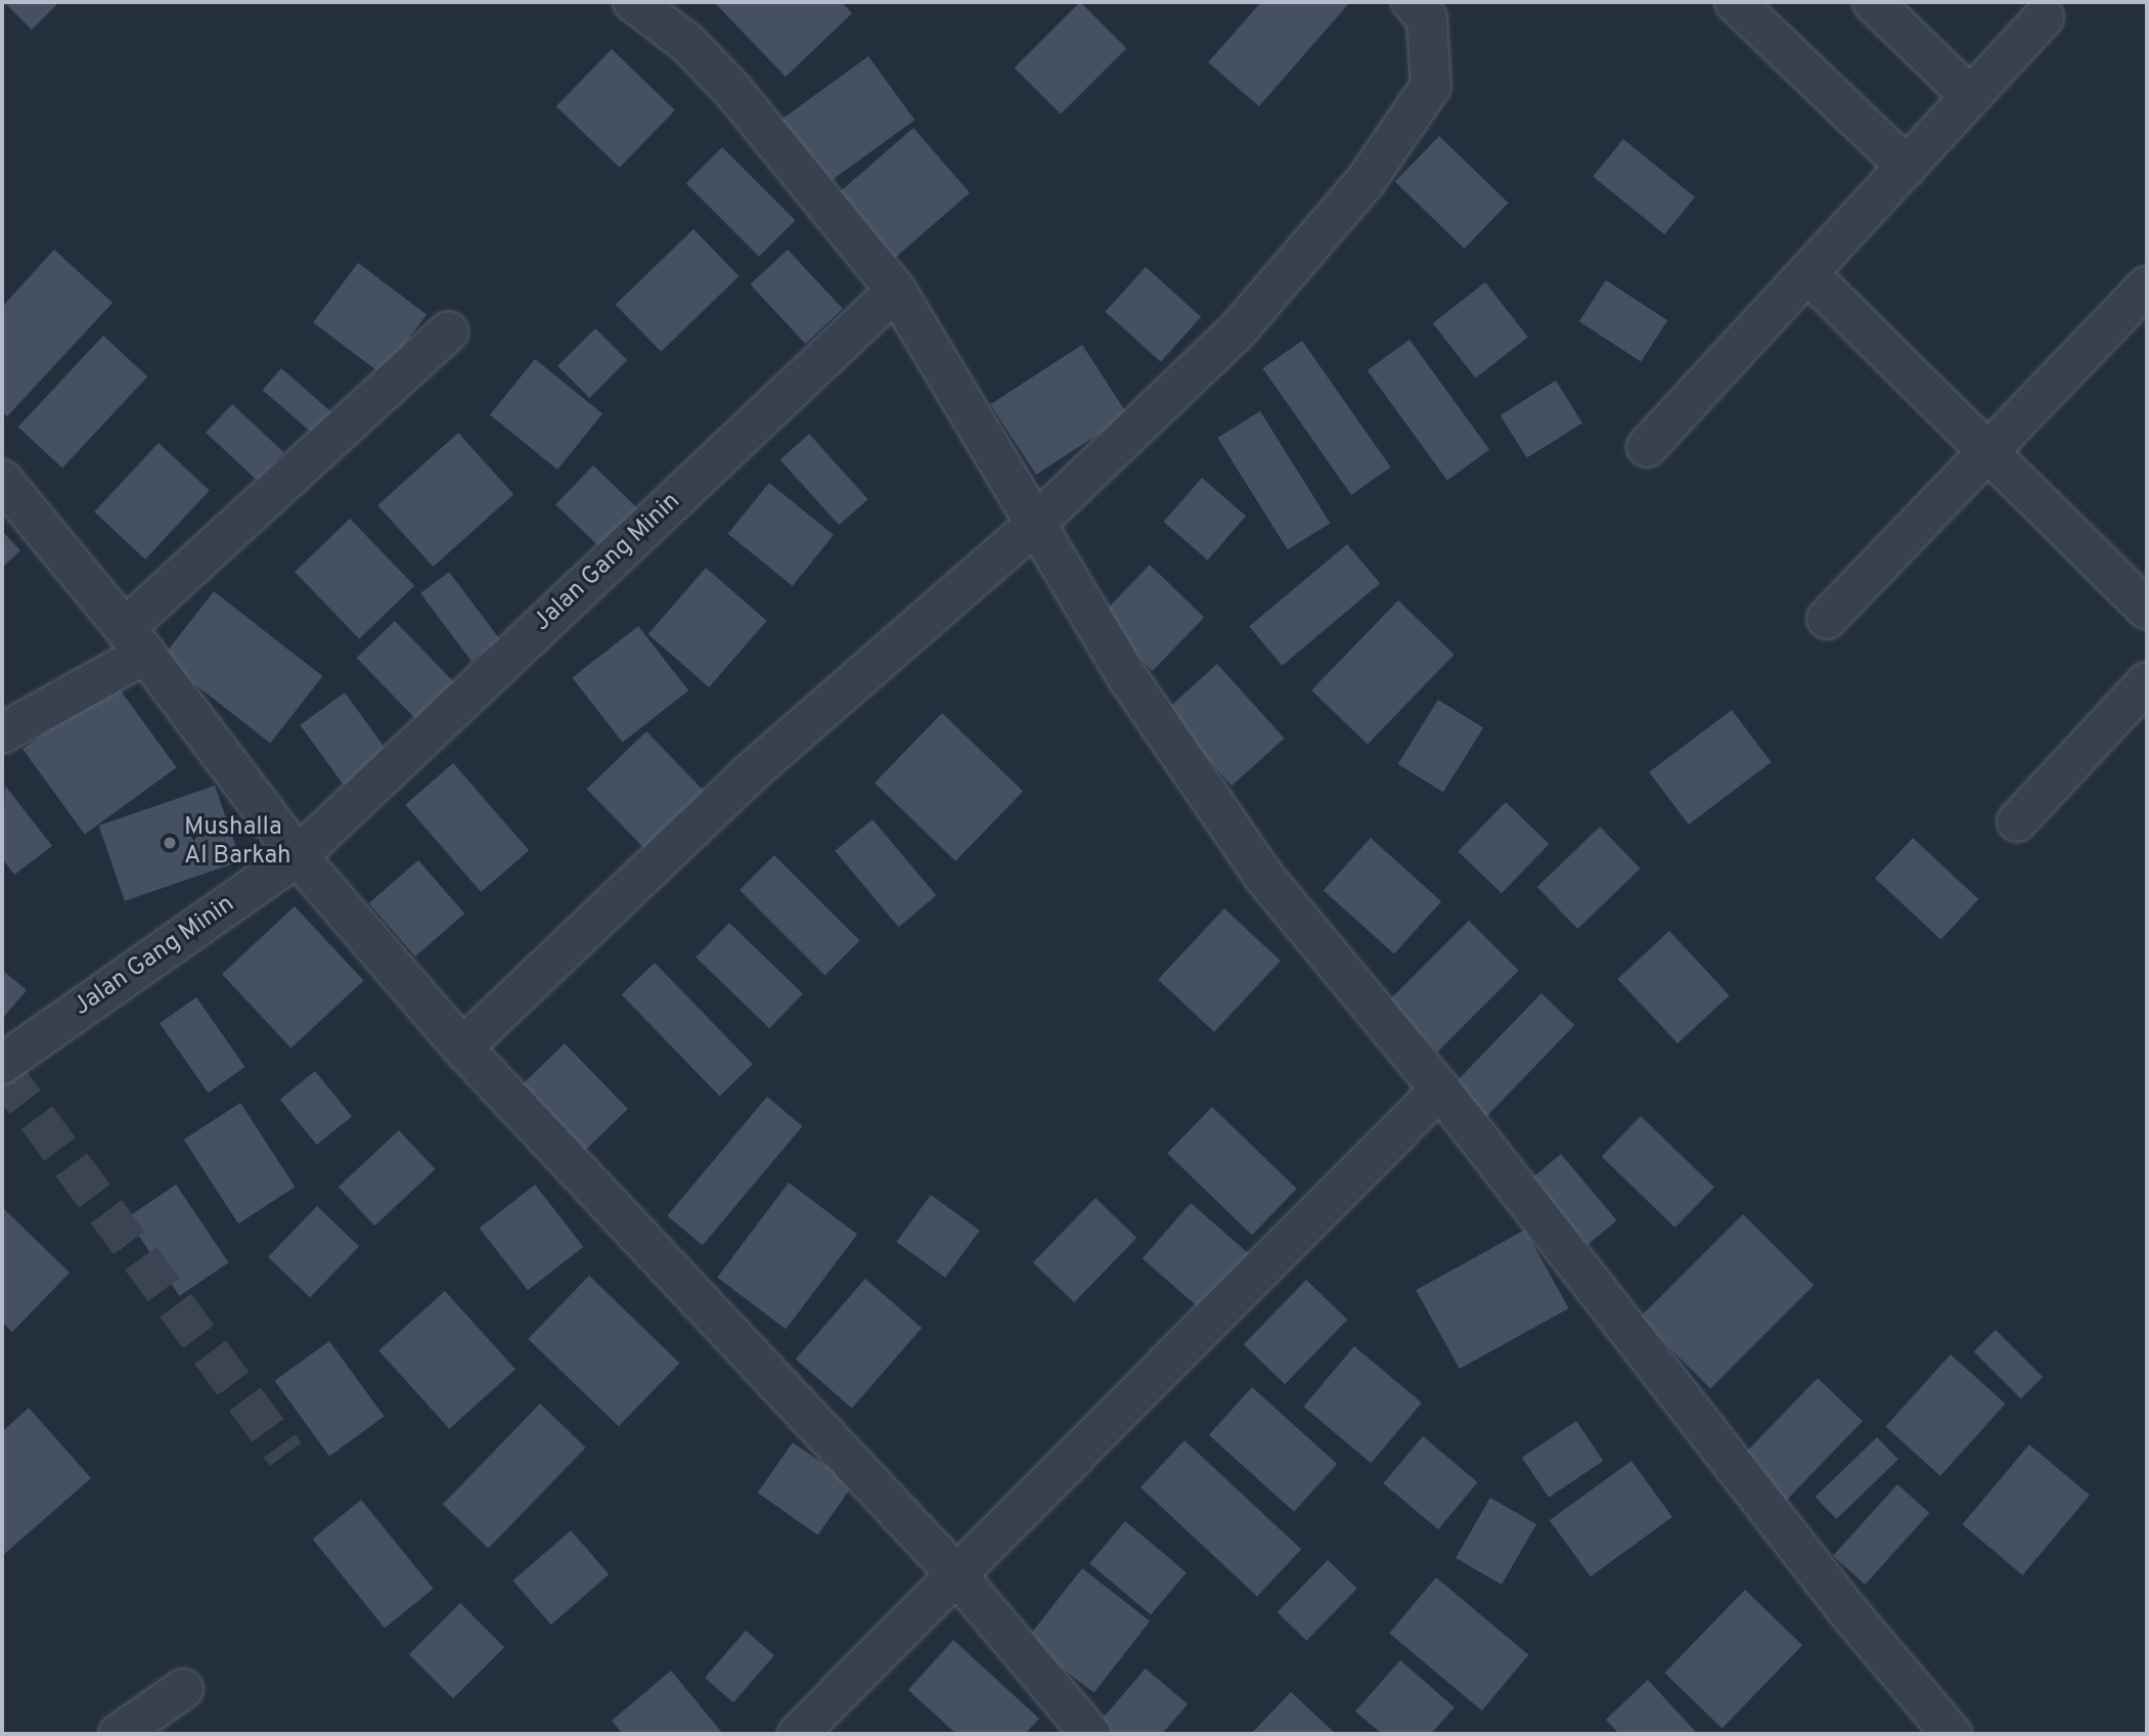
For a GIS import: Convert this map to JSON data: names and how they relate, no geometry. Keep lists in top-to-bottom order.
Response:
{
  "streets": {
    "street": ["Jalan Gang Minin"]
  },
  "places": ["Mushalla Al Barkah"]
}
